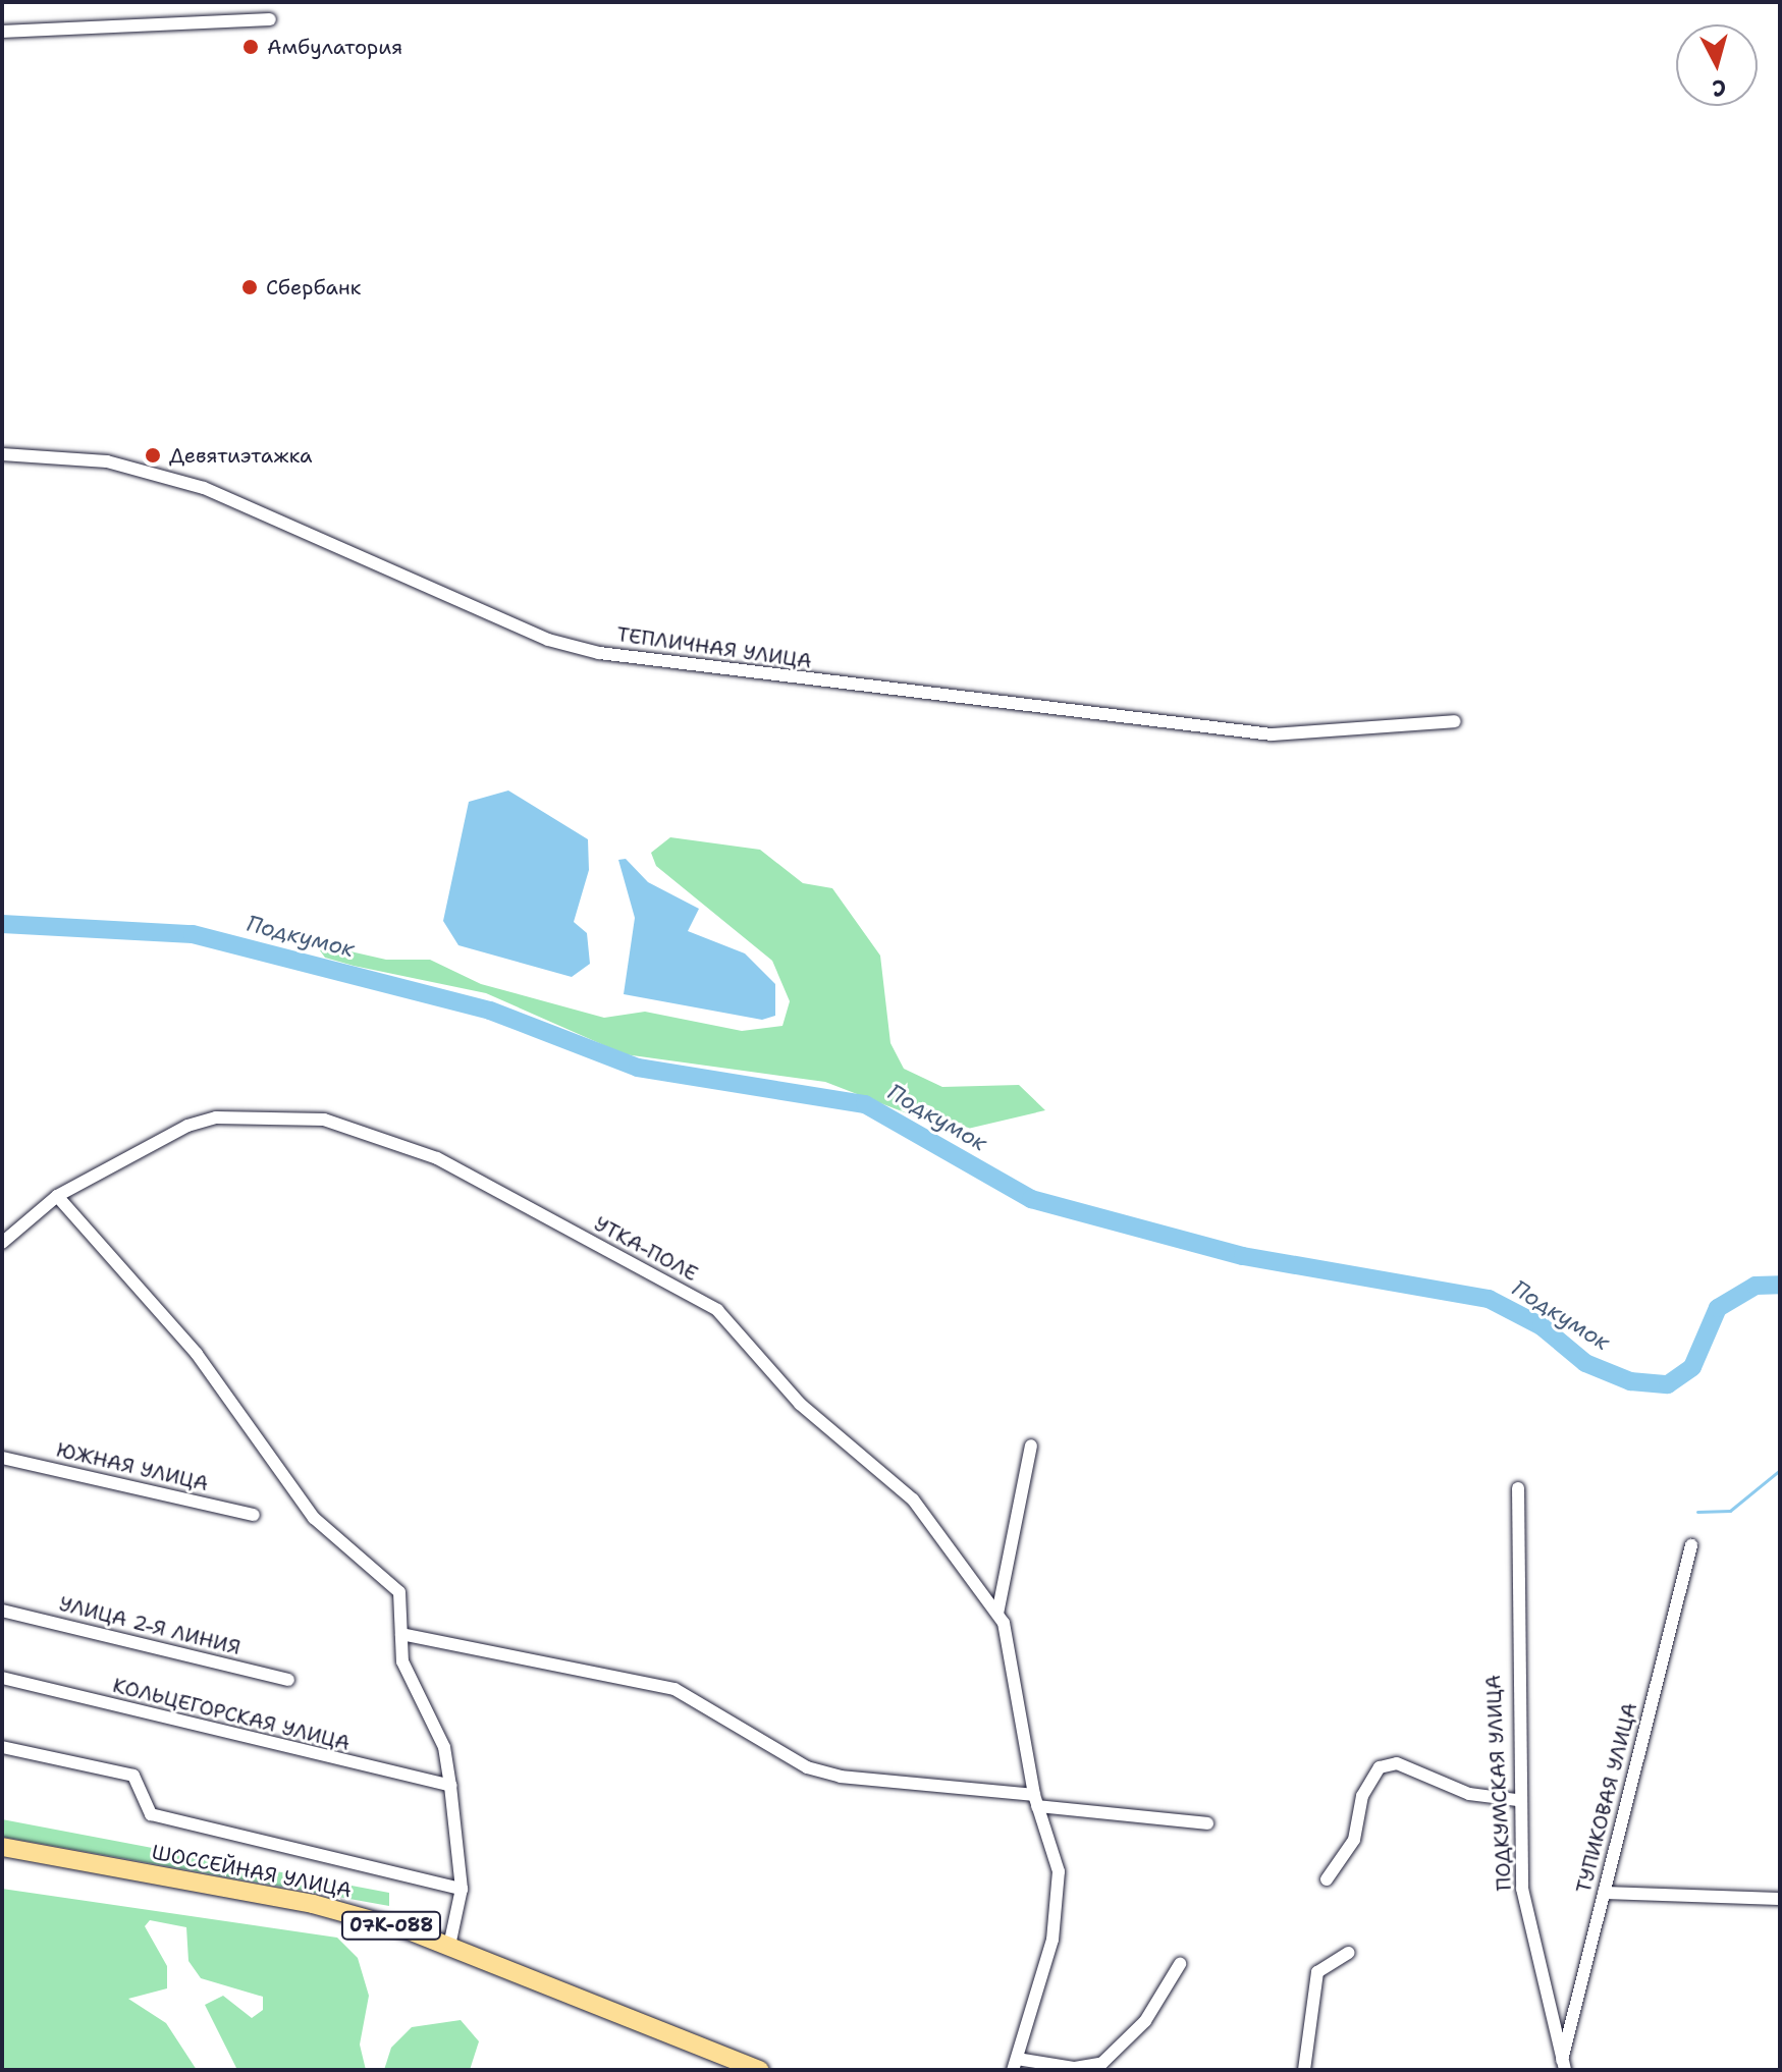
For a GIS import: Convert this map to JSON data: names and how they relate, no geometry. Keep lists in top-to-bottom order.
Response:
{
  "streets": {
    "main road": ["ШОССЕЙНАЯ УЛИЦА", "07К-088"],
    "street": [
      "ТЕПЛИЧНАЯ УЛИЦА",
      "УТКА-ПОЛЕ",
      "ЮЖНАЯ УЛИЦА",
      "УЛИЦА 2-Я ЛИНИЯ",
      "КОЛЬЦЕГОРСКАЯ УЛИЦА",
      "ПОДКУМСКАЯ УЛИЦА",
      "ТУПИКОВАЯ УЛИЦА"
    ]
  },
  "crossings": [
    ["ПОДКУМСКАЯ УЛИЦА", "ТУПИКОВАЯ УЛИЦА"]
  ],
  "water": ["Подкумок"],
  "places": ["Амбулатория", "Сбербанк", "Девятиэтажка"],
  "north": "bottom"
}
